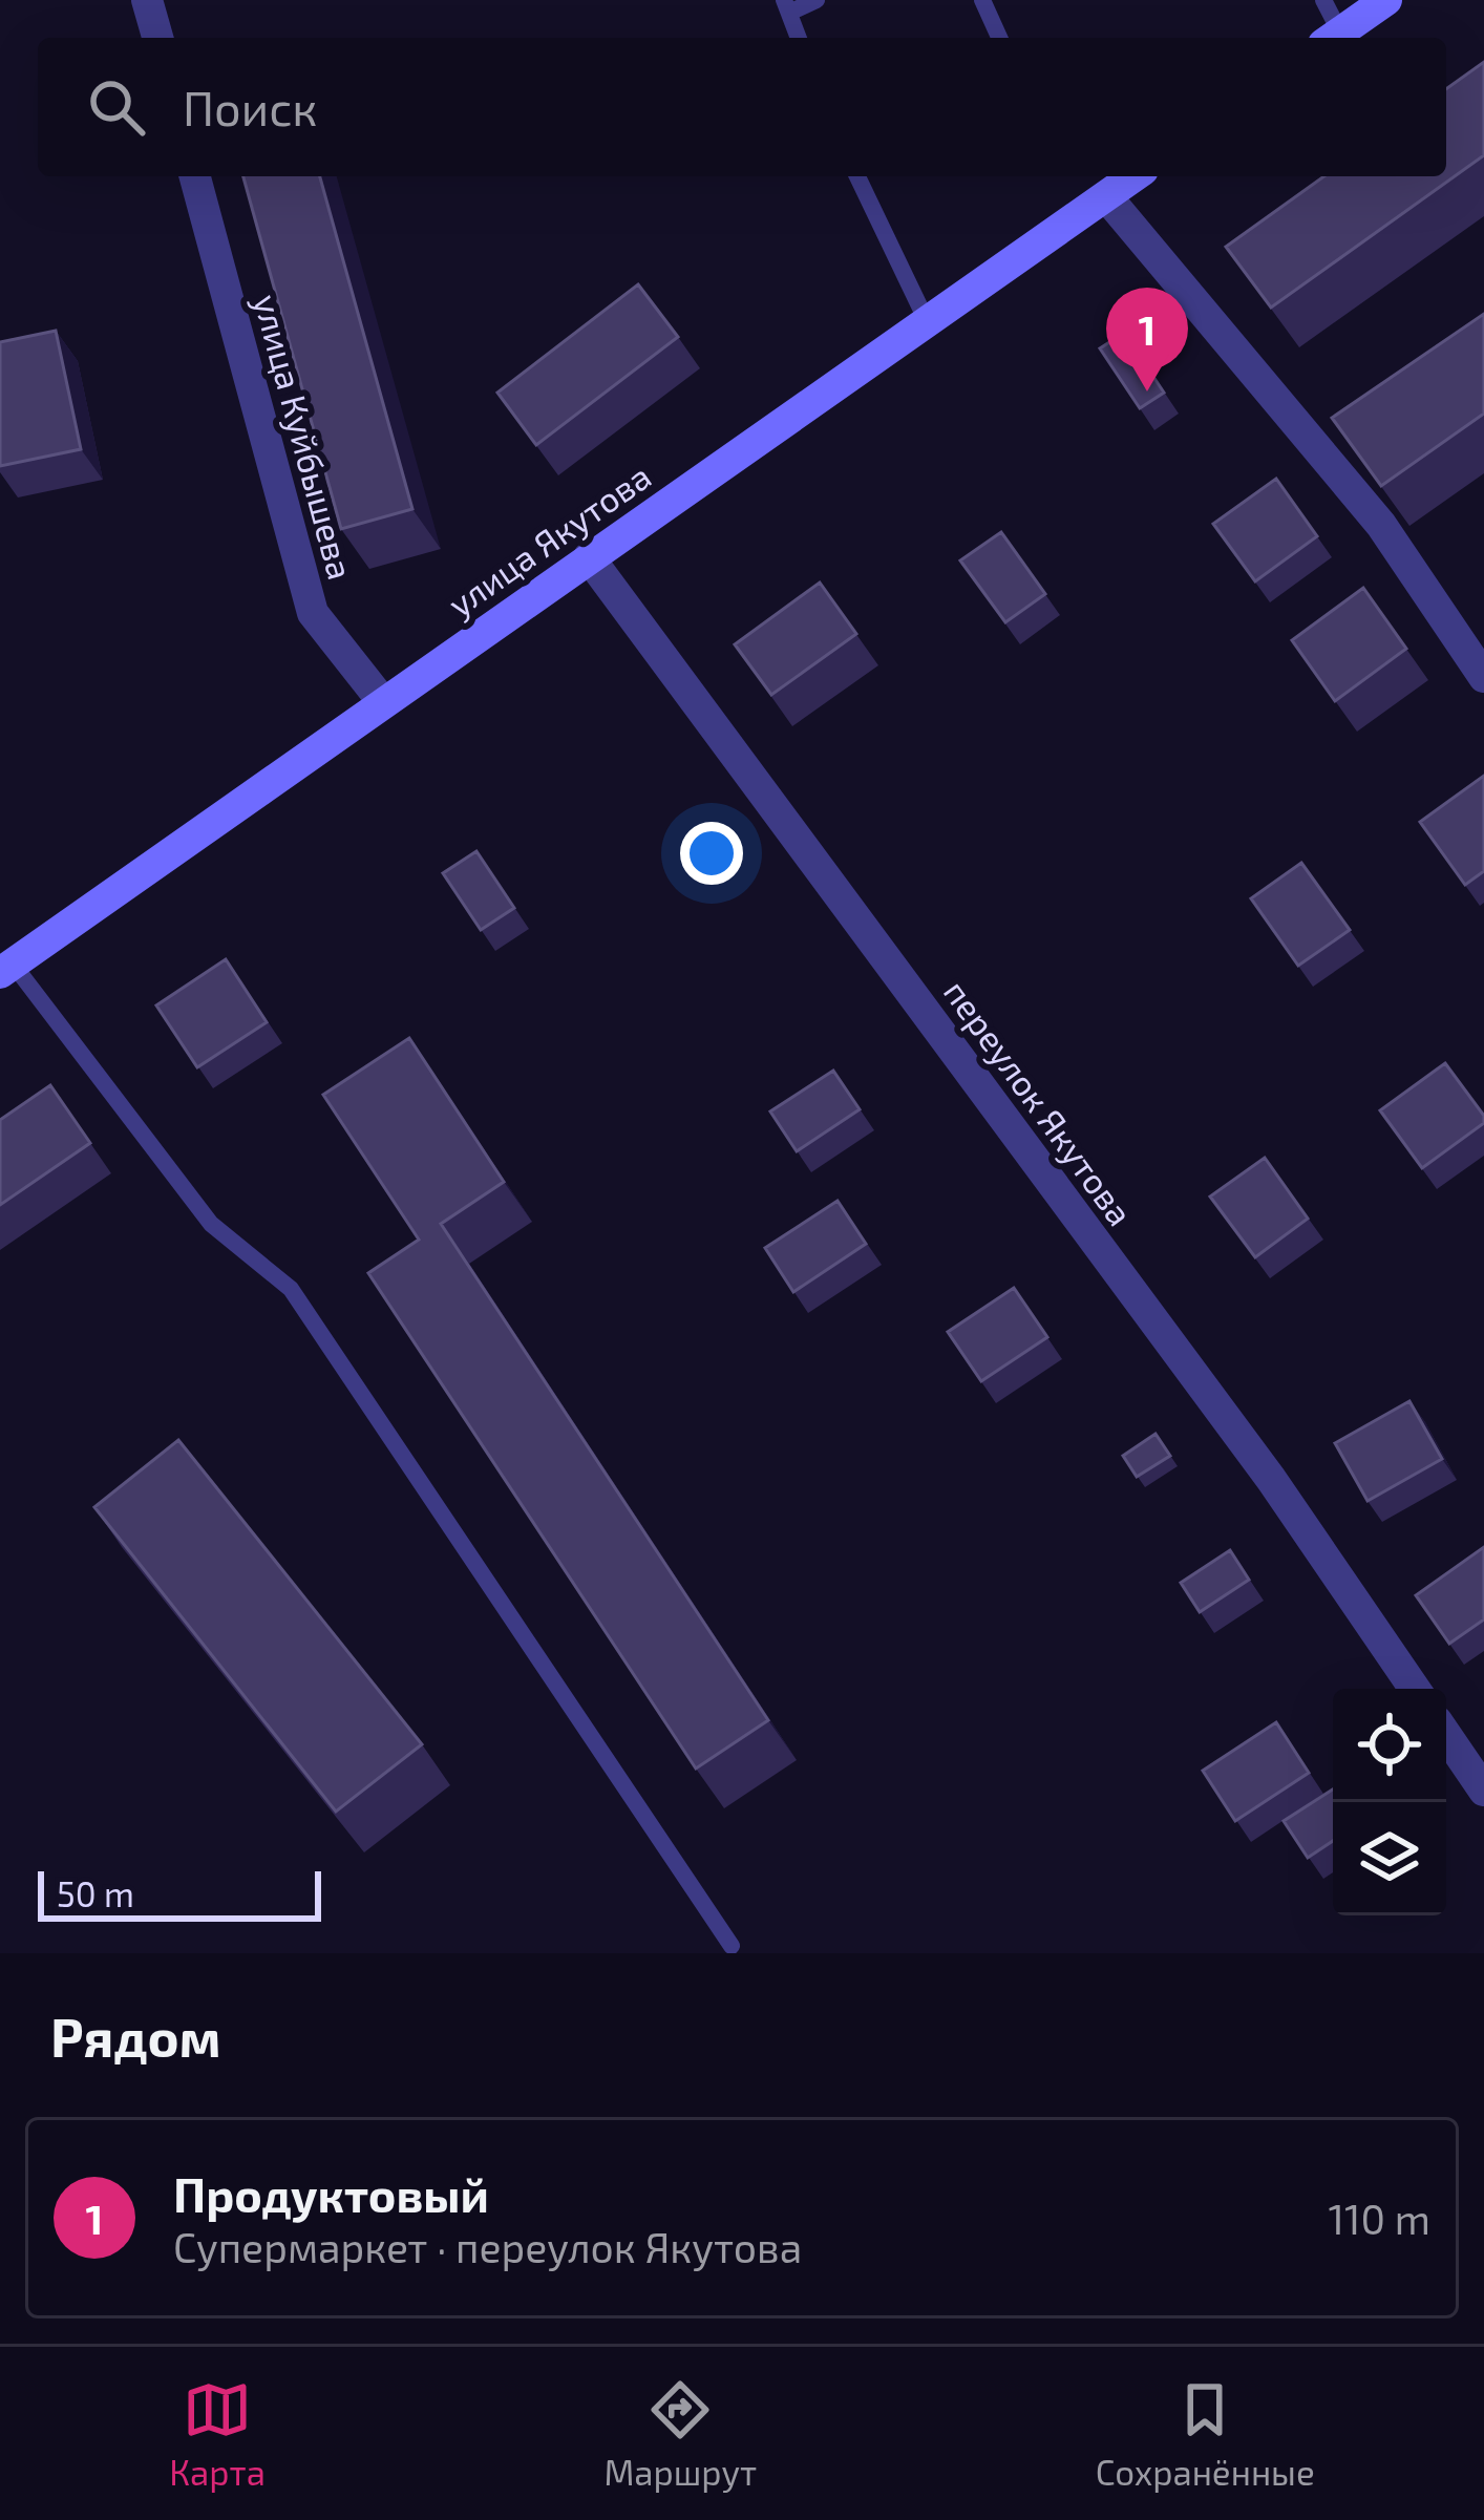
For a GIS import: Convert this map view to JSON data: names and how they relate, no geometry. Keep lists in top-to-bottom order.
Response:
{
  "streets": {
    "street": ["улица Куйбышева", "улица Якутова", "переулок Якутова"]
  },
  "crossings": [
    ["улица Куйбышева", "улица Якутова"],
    ["улица Якутова", "переулок Якутова"]
  ],
  "scale_bar": "50 m",
  "page": {
    "search": "Поиск",
    "pins": "1",
    "scale": "50 m",
    "heading": "Рядом",
    "list": [
      {
        "mark": "1",
        "name": "Продуктовый",
        "note": "Супермаркет · переулок Якутова",
        "value": "110 m"
      }
    ],
    "nav": ["Карта", "Маршрут", "Сохранённые"]
  }
}
